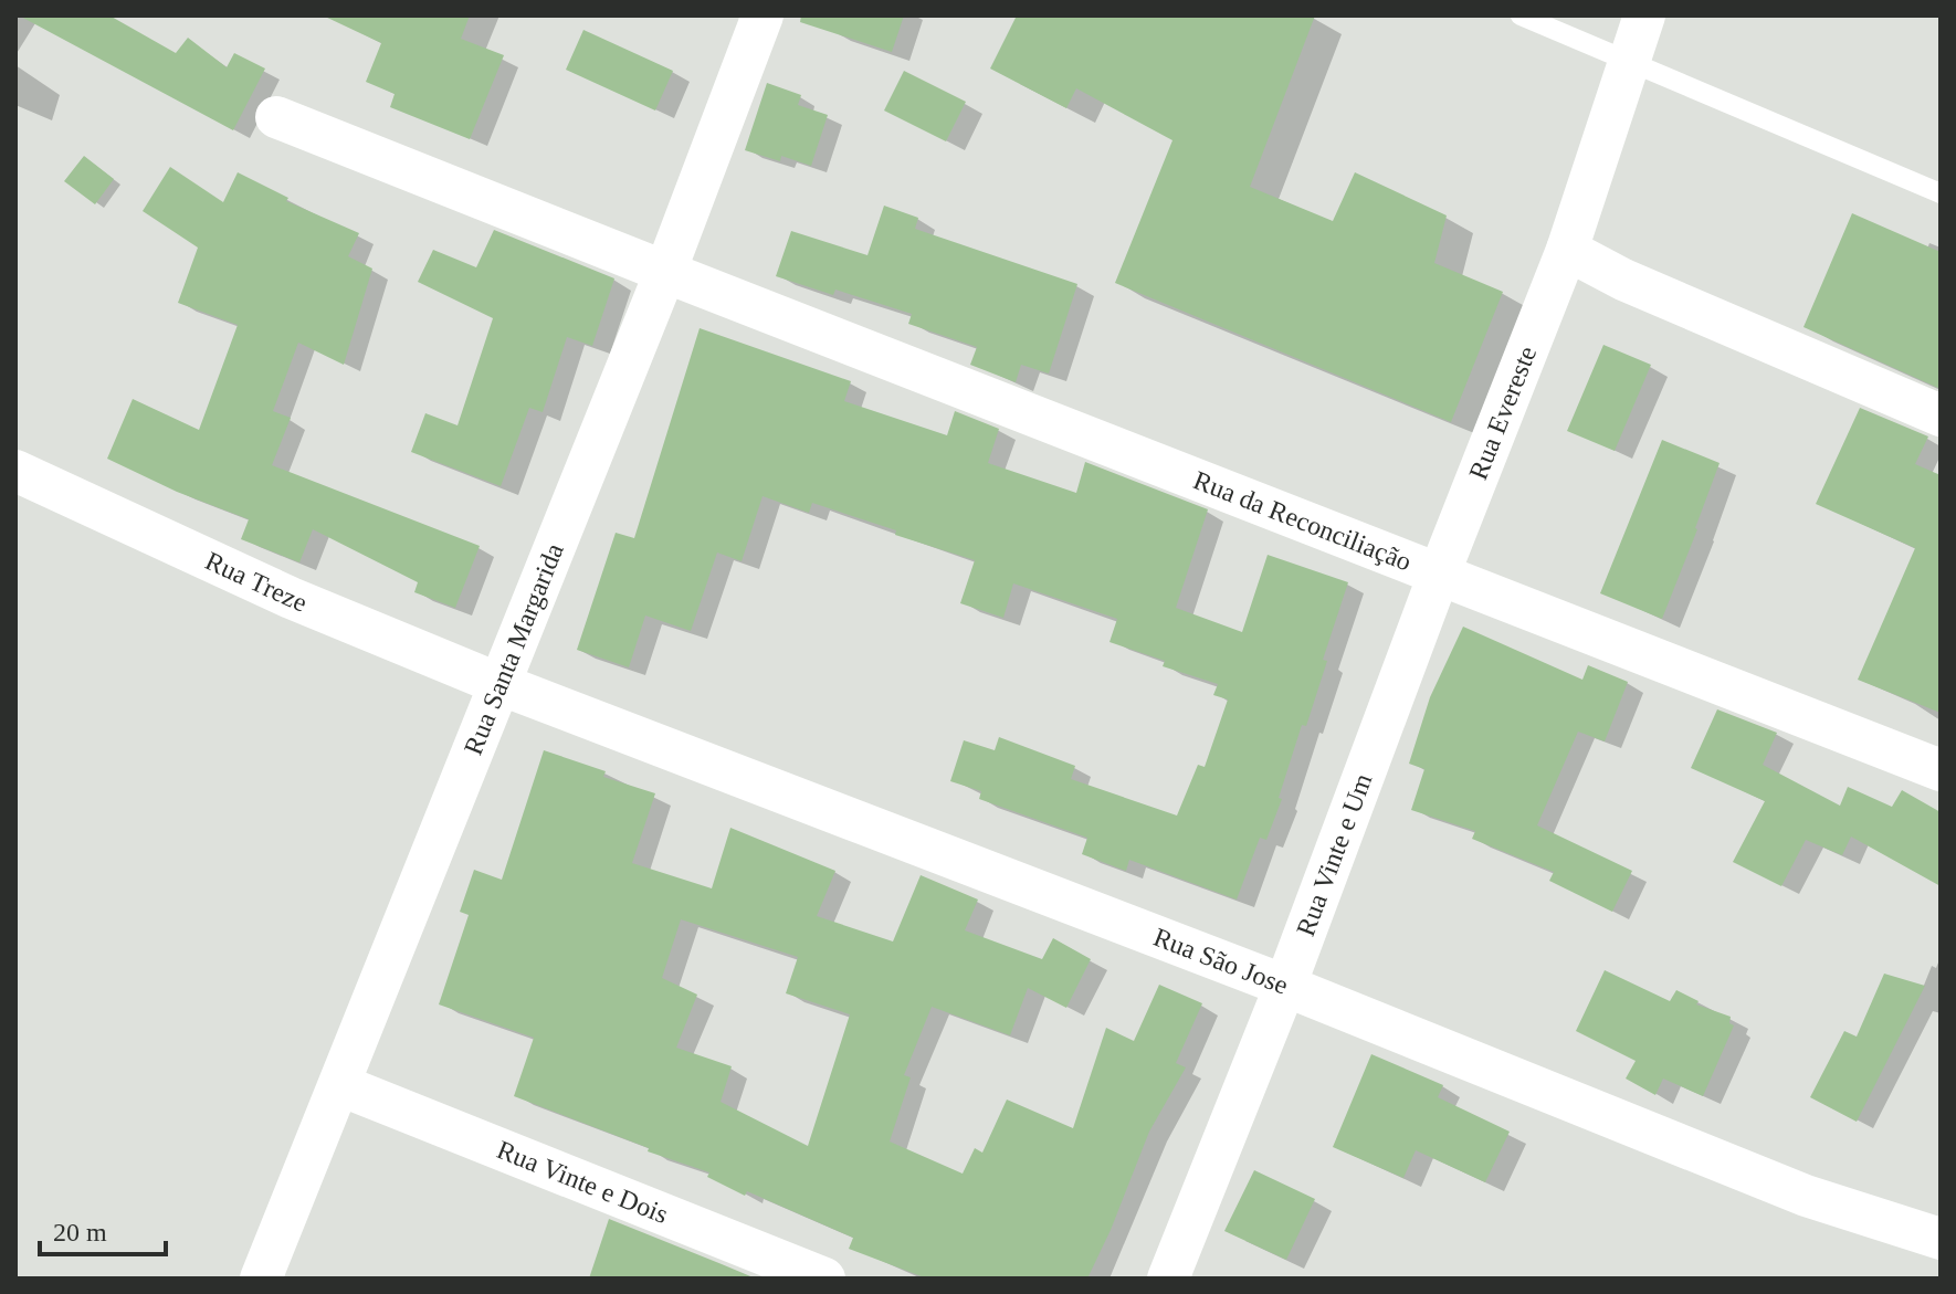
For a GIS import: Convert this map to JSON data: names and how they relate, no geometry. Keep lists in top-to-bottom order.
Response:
{
  "streets": {
    "street": [
      "Rua Evereste",
      "Rua da Reconciliação",
      "Rua Treze",
      "Rua Santa Margarida",
      "Rua Vinte e Um",
      "Rua São Jose",
      "Rua Vinte e Dois"
    ]
  },
  "crossings": [
    ["Rua Evereste", "Rua da Reconciliação"],
    ["Rua Evereste", "Rua Vinte e Um"],
    ["Rua da Reconciliação", "Rua Santa Margarida"],
    ["Rua da Reconciliação", "Rua Vinte e Um"],
    ["Rua Treze", "Rua Santa Margarida"],
    ["Rua Treze", "Rua São Jose"],
    ["Rua Santa Margarida", "Rua São Jose"],
    ["Rua Santa Margarida", "Rua Vinte e Dois"],
    ["Rua Vinte e Um", "Rua São Jose"]
  ],
  "scale_bar": "20 m"
}
